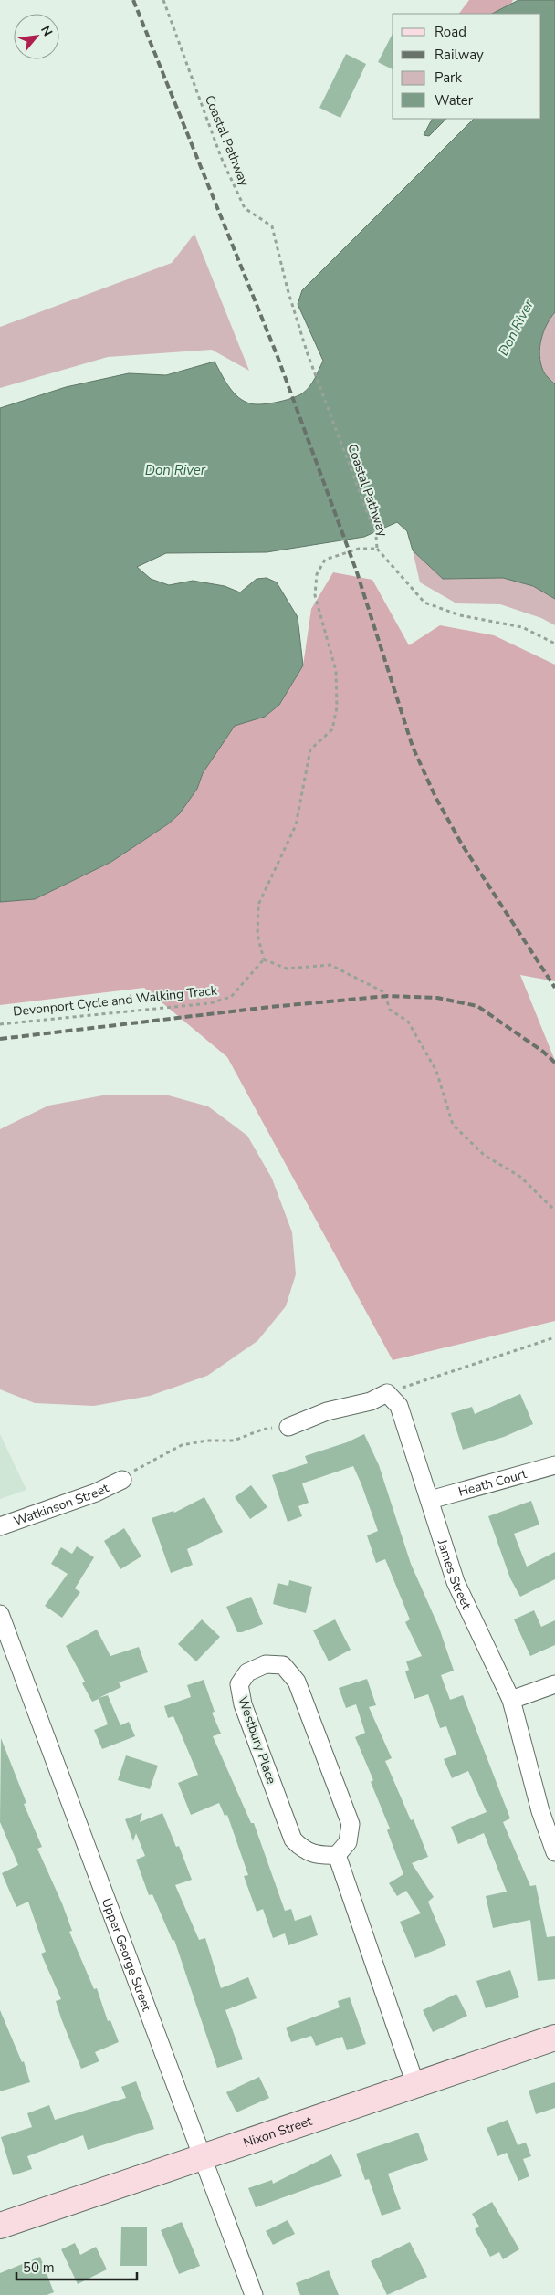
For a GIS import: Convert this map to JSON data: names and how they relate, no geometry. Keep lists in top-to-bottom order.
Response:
{
  "streets": {
    "street": [
      "Heath Court",
      "Watkinson Street",
      "James Street",
      "Westbury Place",
      "Upper George Street",
      "Nixon Street"
    ],
    "path": ["Coastal Pathway", "Devonport Cycle and Walking Track"]
  },
  "crossings": [
    ["Coastal Pathway", "Devonport Cycle and Walking Track"],
    ["Heath Court", "James Street"],
    ["Upper George Street", "Nixon Street"]
  ],
  "water": ["Don River"],
  "legend": [
    "Road",
    "Railway",
    "Park",
    "Water"
  ],
  "scale_bar": "50 m",
  "north": "top right"
}
